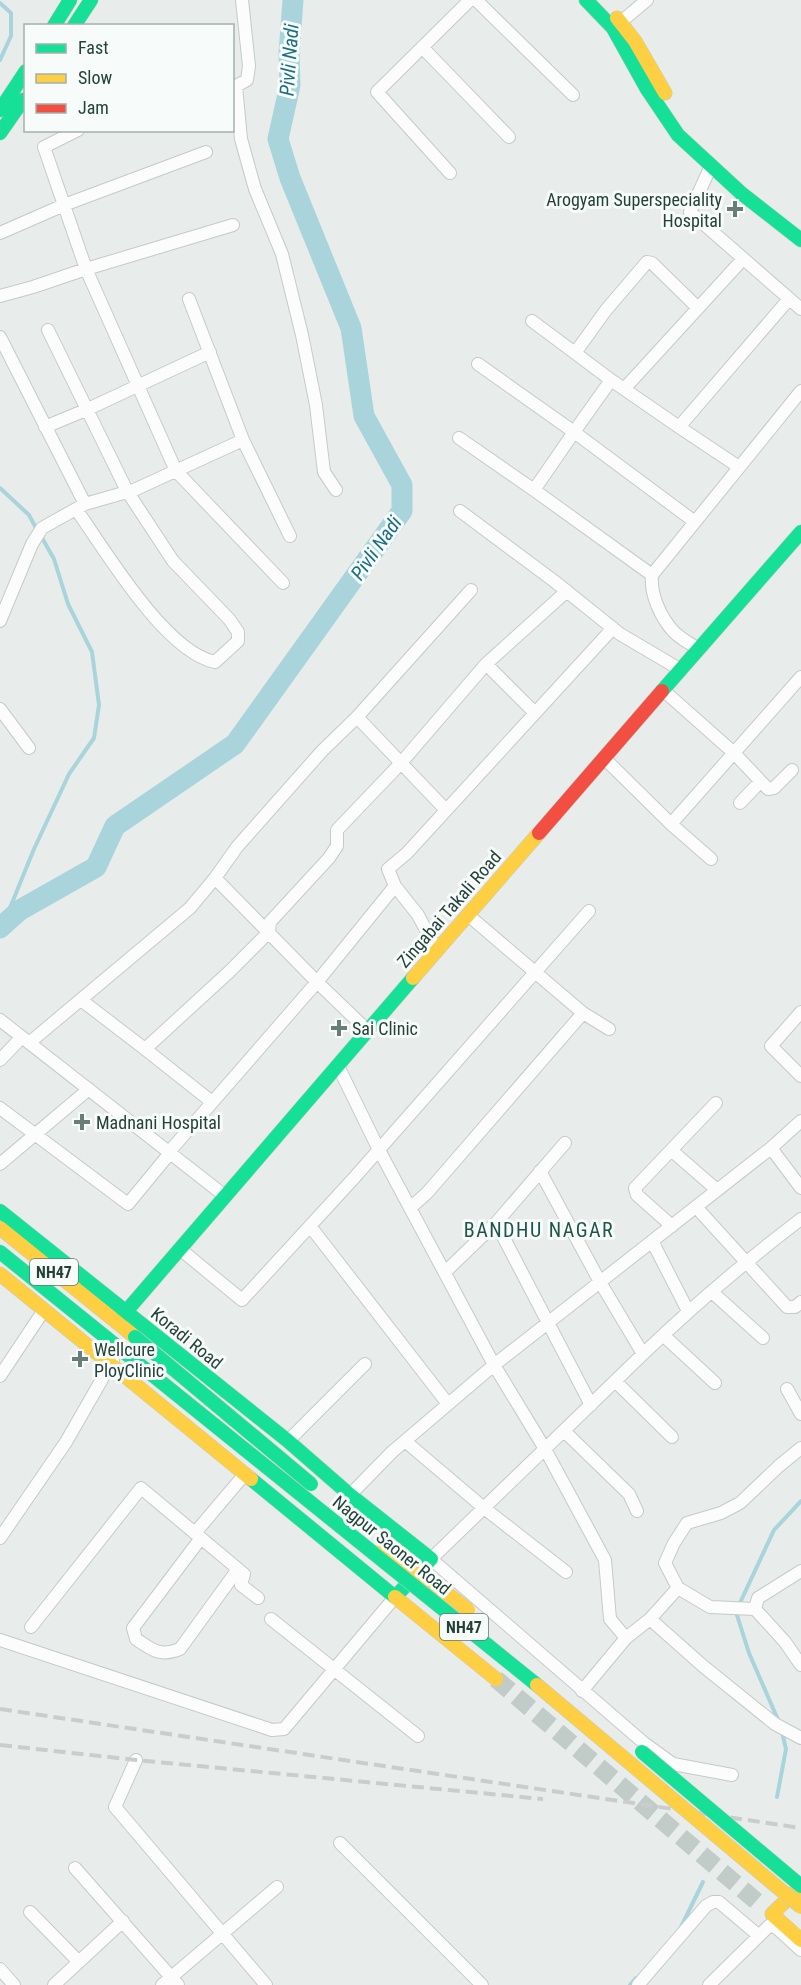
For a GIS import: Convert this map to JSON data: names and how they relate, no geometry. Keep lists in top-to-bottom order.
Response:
{
  "streets": {
    "main road": [
      "Zingabai Takali Road",
      "NH47",
      "Koradi Road",
      "Nagpur Saoner Road"
    ]
  },
  "crossings": [
    ["Zingabai Takali Road", "NH47"],
    ["Zingabai Takali Road", "Koradi Road"],
    ["NH47", "Koradi Road"],
    ["NH47", "Nagpur Saoner Road"],
    ["Koradi Road", "Nagpur Saoner Road"]
  ],
  "districts": ["BANDHU NAGAR"],
  "water": ["Pivli Nadi"],
  "places": {
    "health": [
      "Arogyam Superspeciality Hospital",
      "Sai Clinic",
      "Madnani Hospital",
      "Wellcure PloyClinic"
    ]
  },
  "legend": ["Fast", "Slow", "Jam"]
}
